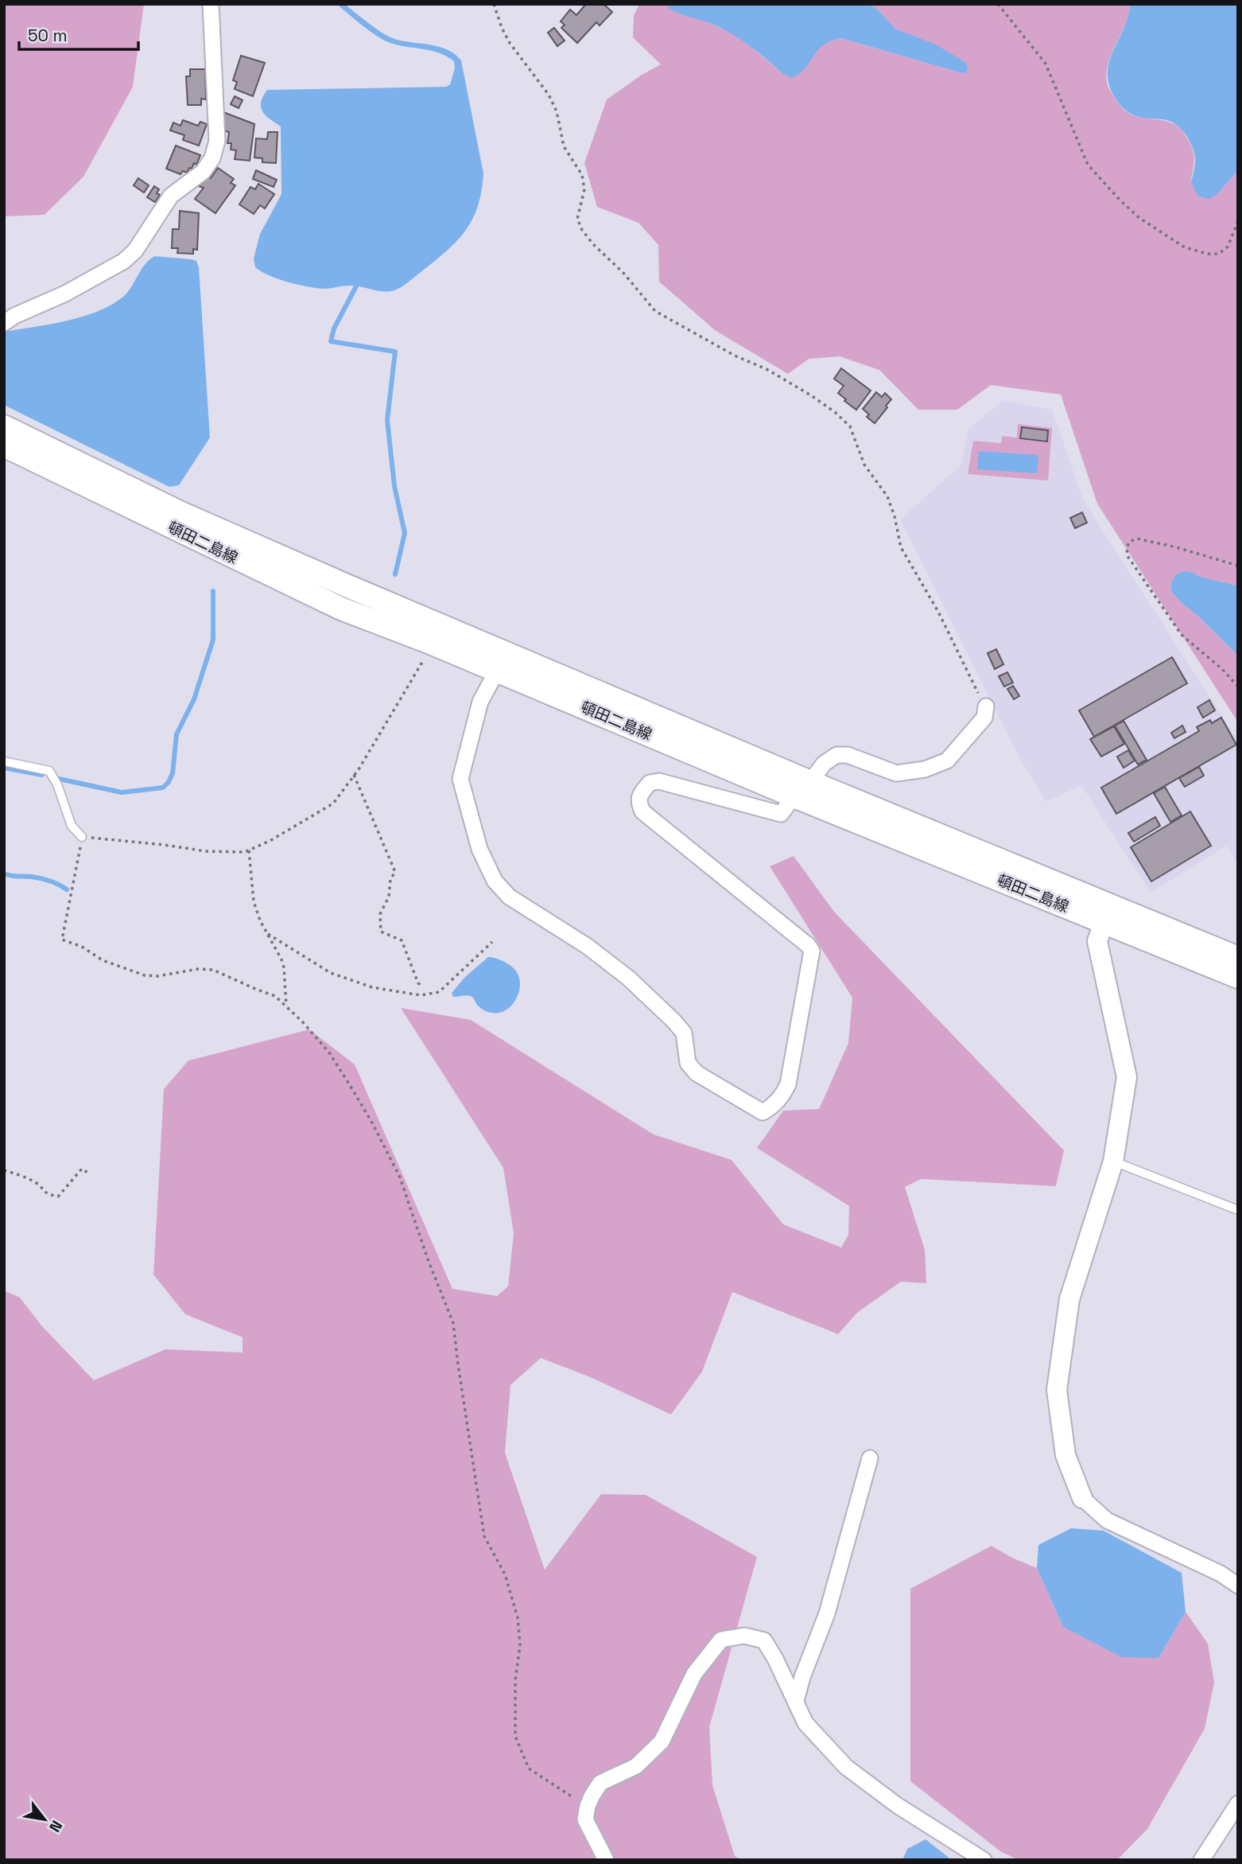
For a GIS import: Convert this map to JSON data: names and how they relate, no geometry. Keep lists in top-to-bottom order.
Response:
{
  "streets": {
    "main road": ["頓田二島線"]
  },
  "scale_bar": "50 m",
  "north": "bottom right"
}
